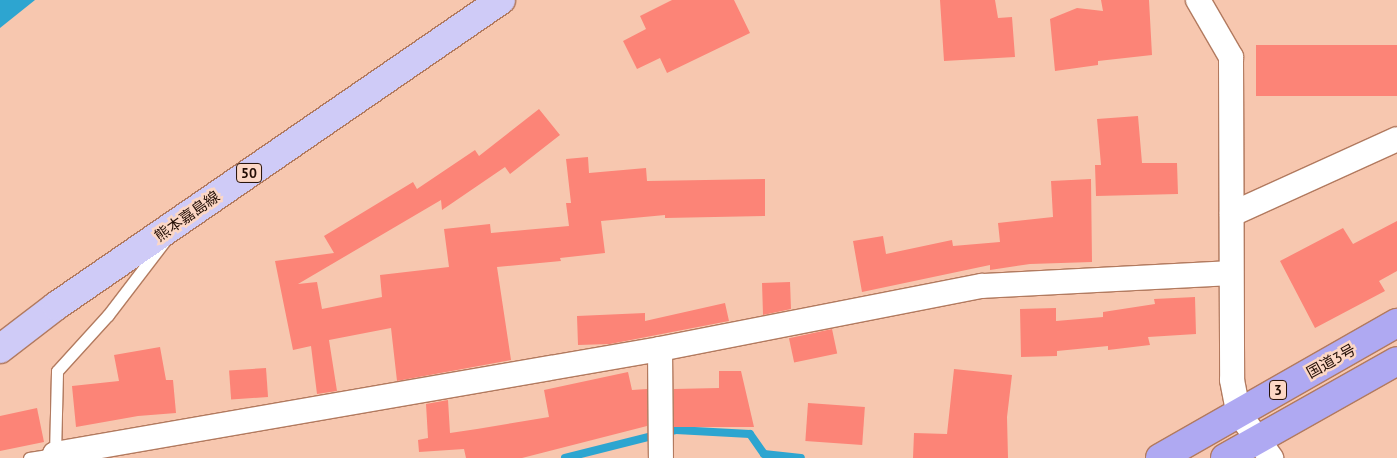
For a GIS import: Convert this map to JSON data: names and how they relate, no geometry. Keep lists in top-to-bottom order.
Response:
{
  "streets": {
    "highway": ["国道3号", "3"],
    "main road": ["50", "熊本嘉島線"]
  }
}
